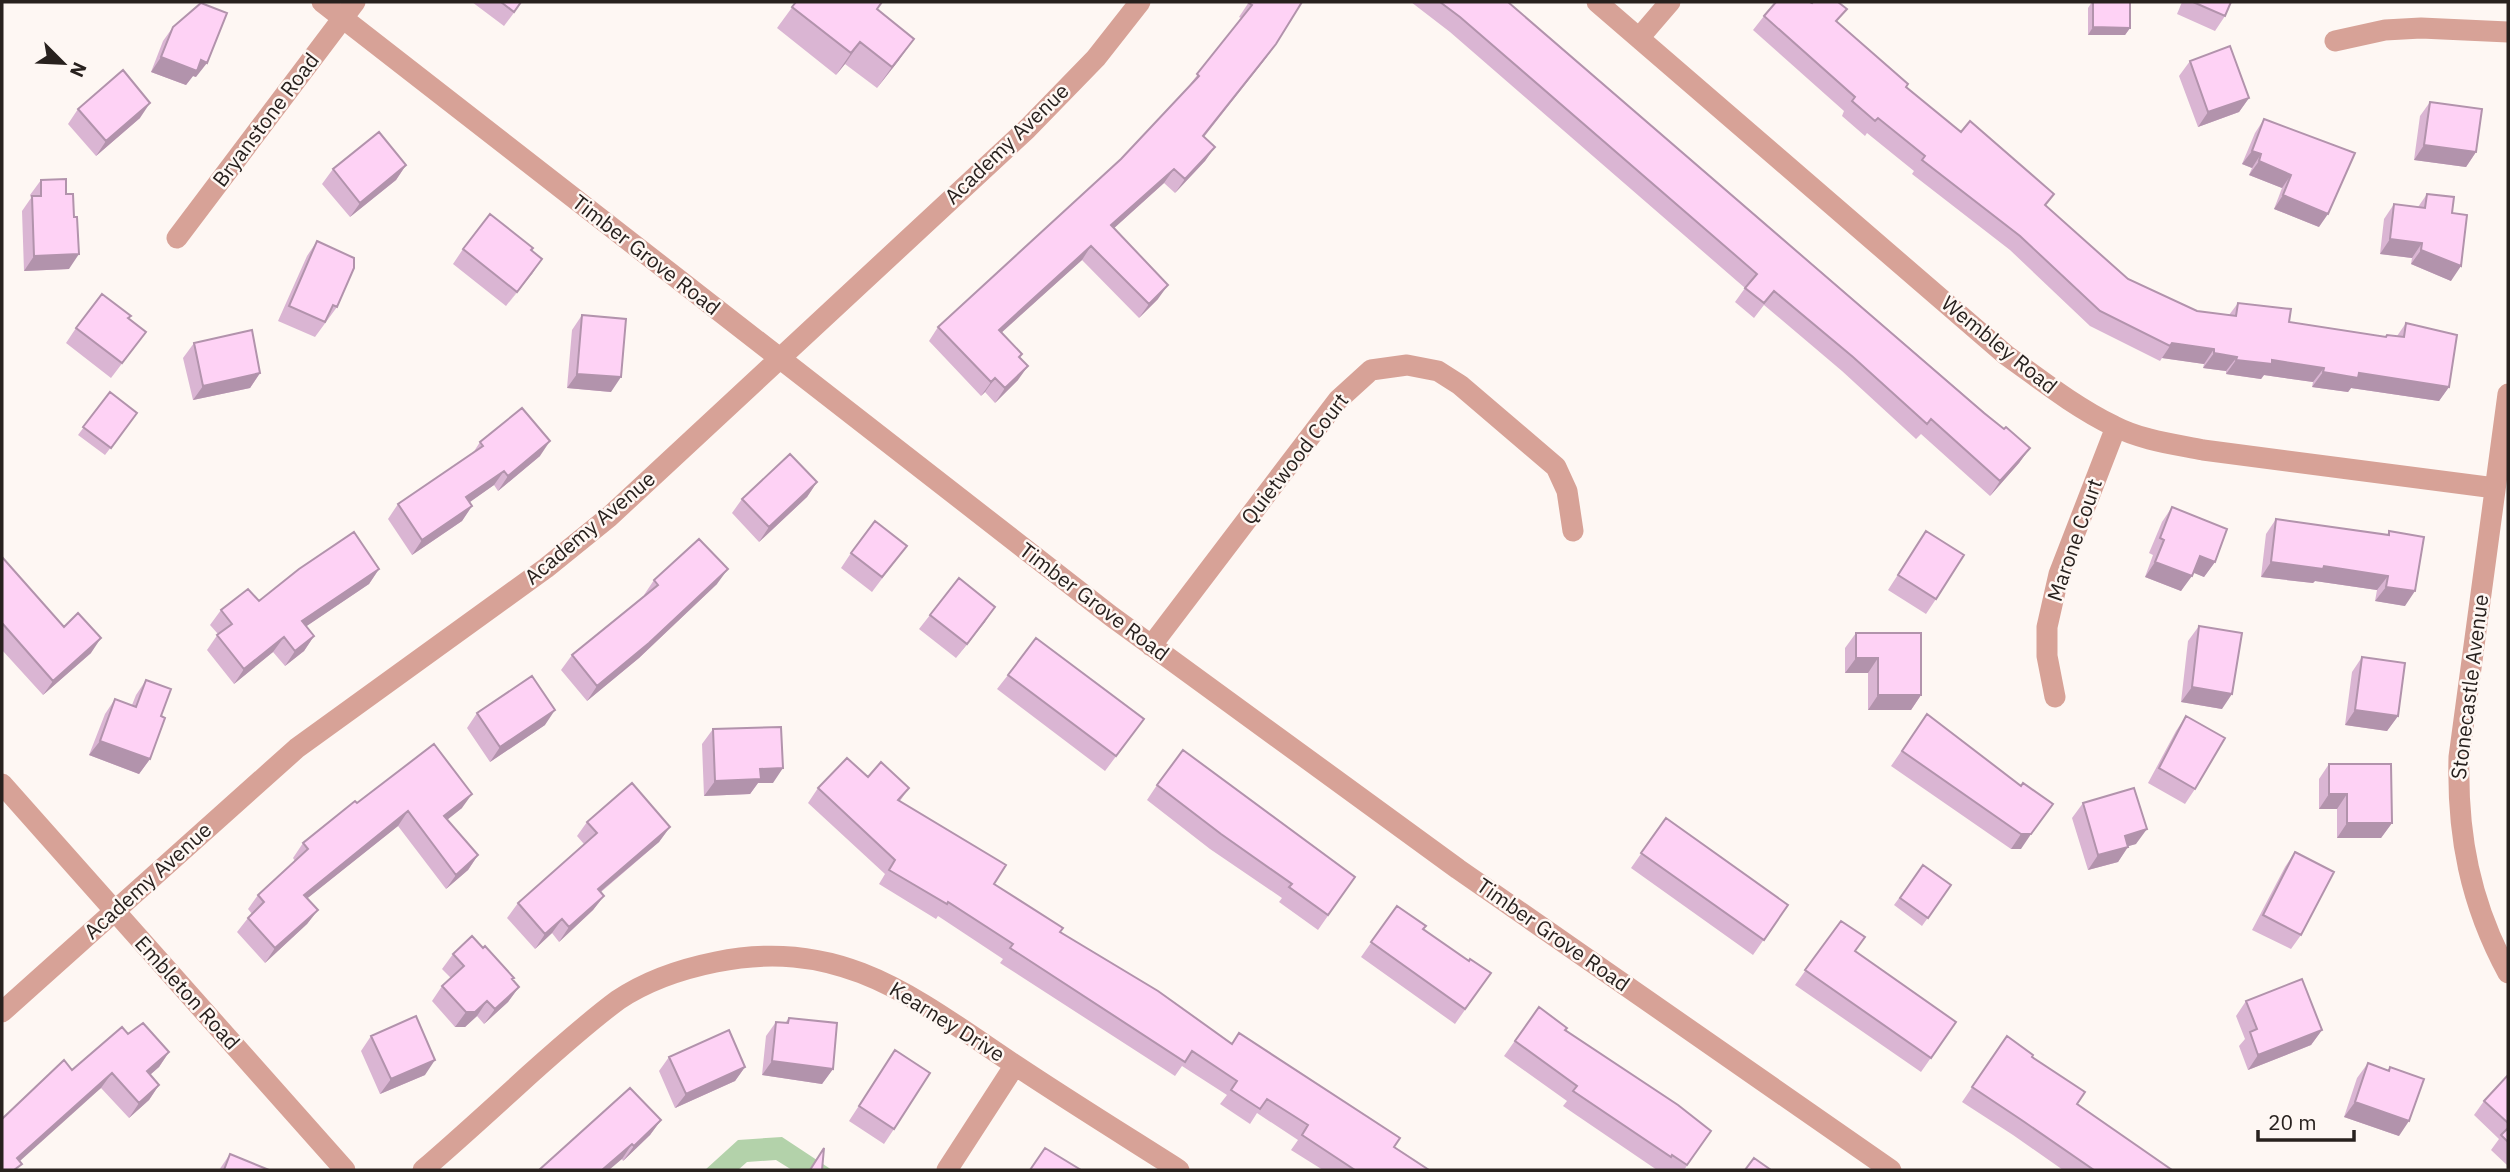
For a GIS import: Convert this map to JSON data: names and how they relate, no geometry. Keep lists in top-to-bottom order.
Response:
{
  "streets": {
    "street": [
      "Bryanstone Road",
      "Academy Avenue",
      "Timber Grove Road",
      "Wembley Road",
      "Quietwood Court",
      "Marone Court",
      "Stonecastle Avenue",
      "Embleton Road",
      "Kearney Drive"
    ]
  },
  "crossings": [
    ["Bryanstone Road", "Timber Grove Road"],
    ["Academy Avenue", "Timber Grove Road"],
    ["Academy Avenue", "Embleton Road"],
    ["Timber Grove Road", "Quietwood Court"],
    ["Wembley Road", "Marone Court"],
    ["Wembley Road", "Stonecastle Avenue"]
  ],
  "scale_bar": "20 m",
  "north": "bottom right"
}
